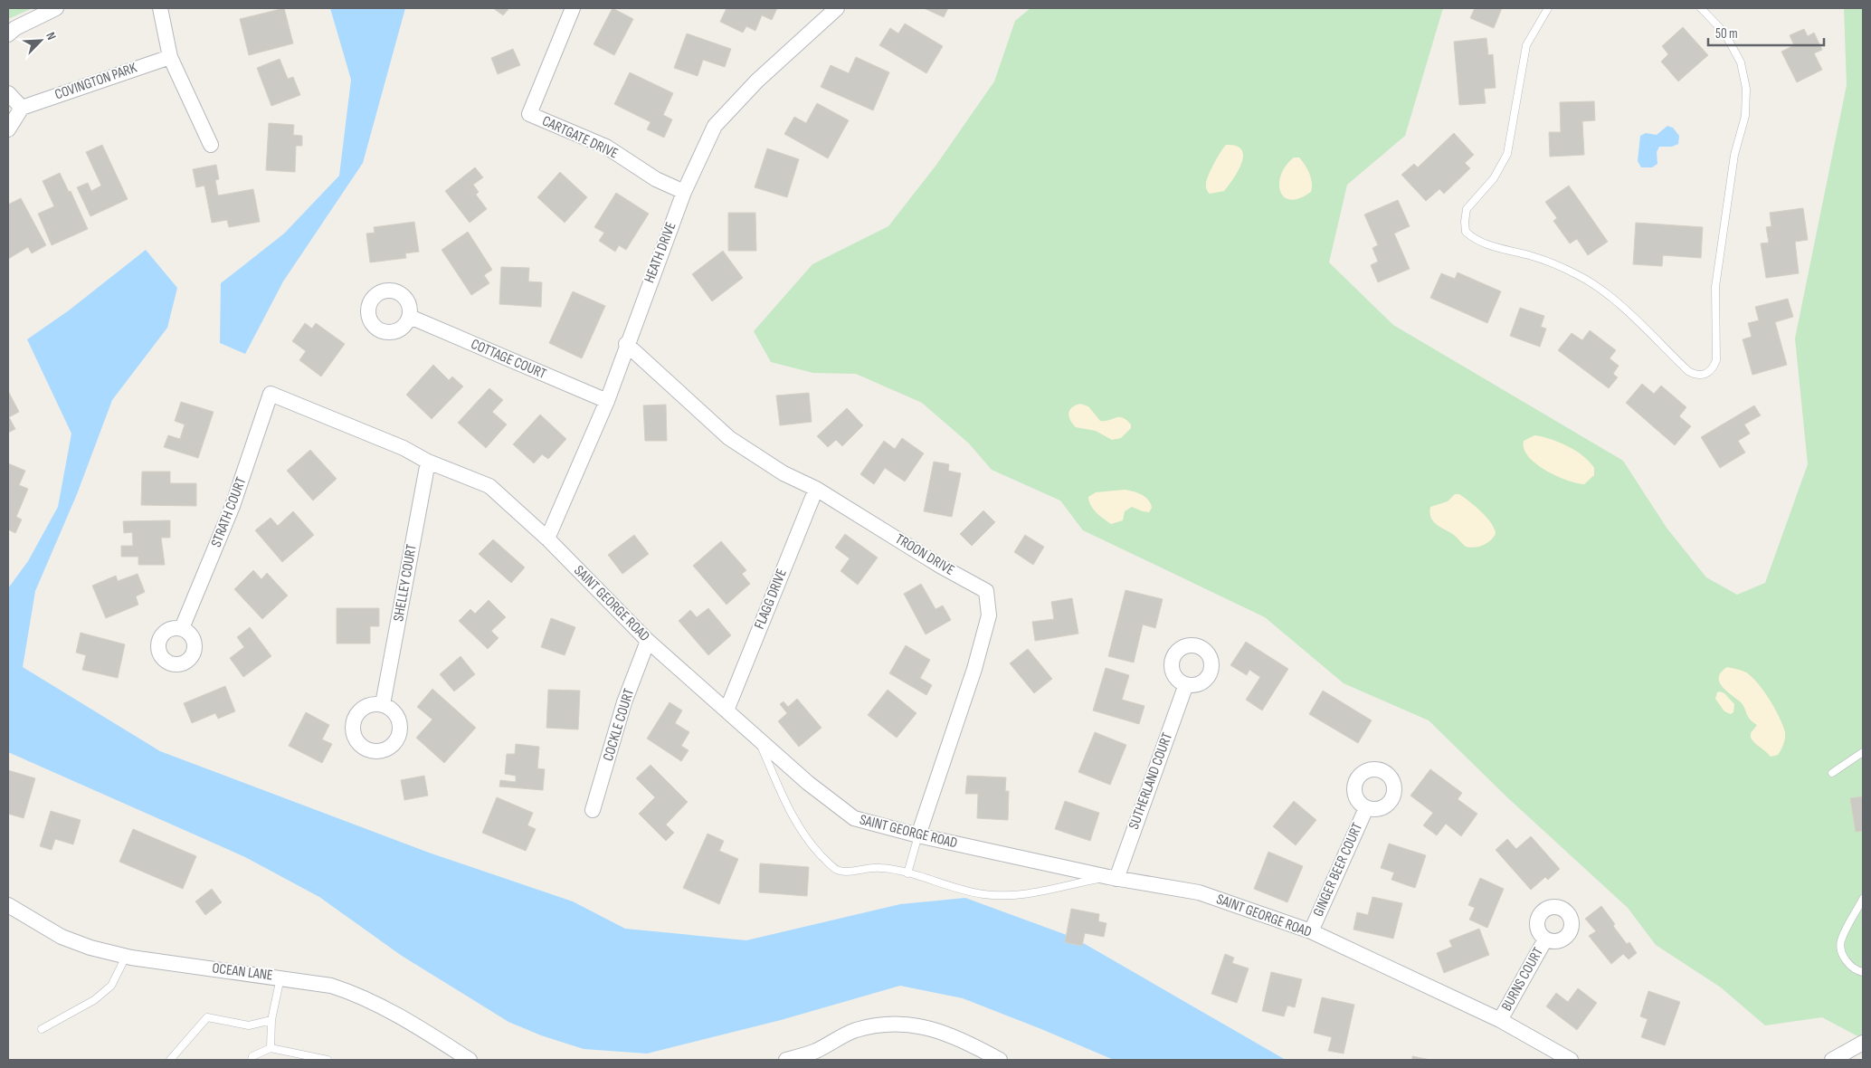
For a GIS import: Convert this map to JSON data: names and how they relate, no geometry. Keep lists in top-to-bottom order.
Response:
{
  "streets": {
    "street": [
      "COVINGTON PARK",
      "CARTGATE DRIVE",
      "HEATH DRIVE",
      "COTTAGE COURT",
      "STRATH COURT",
      "TROON DRIVE",
      "SHELLEY COURT",
      "FLAGG DRIVE",
      "SAINT GEORGE ROAD",
      "COCKLE COURT",
      "SUTHERLAND COURT",
      "GINGER BEER COURT",
      "OCEAN LANE",
      "BURNS COURT"
    ]
  },
  "crossings": [
    ["CARTGATE DRIVE", "HEATH DRIVE"],
    ["HEATH DRIVE", "COTTAGE COURT"],
    ["HEATH DRIVE", "TROON DRIVE"],
    ["HEATH DRIVE", "SAINT GEORGE ROAD"],
    ["STRATH COURT", "SAINT GEORGE ROAD"],
    ["TROON DRIVE", "FLAGG DRIVE"],
    ["TROON DRIVE", "SAINT GEORGE ROAD"],
    ["SHELLEY COURT", "SAINT GEORGE ROAD"],
    ["FLAGG DRIVE", "SAINT GEORGE ROAD"],
    ["SAINT GEORGE ROAD", "COCKLE COURT"],
    ["SAINT GEORGE ROAD", "SUTHERLAND COURT"],
    ["SAINT GEORGE ROAD", "GINGER BEER COURT"],
    ["SAINT GEORGE ROAD", "BURNS COURT"]
  ],
  "scale_bar": "50 m",
  "north": "top right"
}
